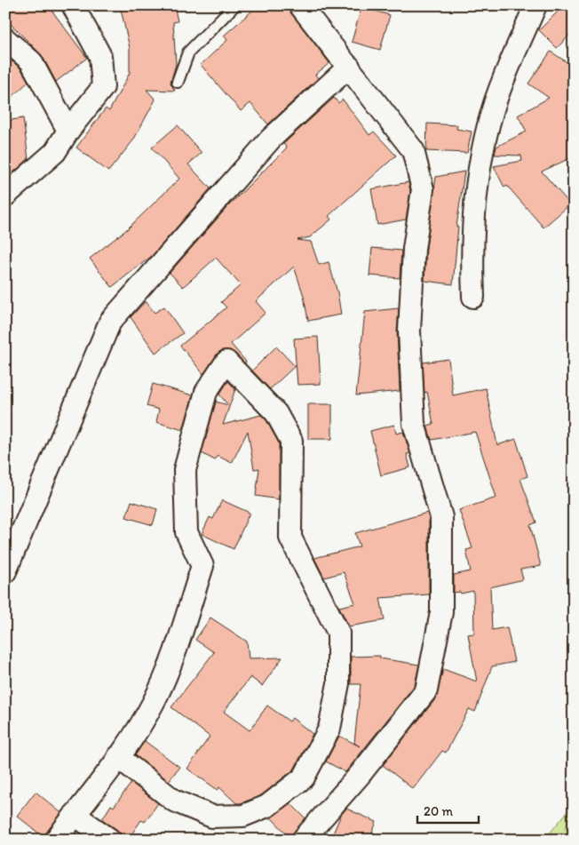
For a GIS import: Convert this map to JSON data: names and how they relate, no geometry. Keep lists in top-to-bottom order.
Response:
{
  "scale_bar": "20 m"
}
